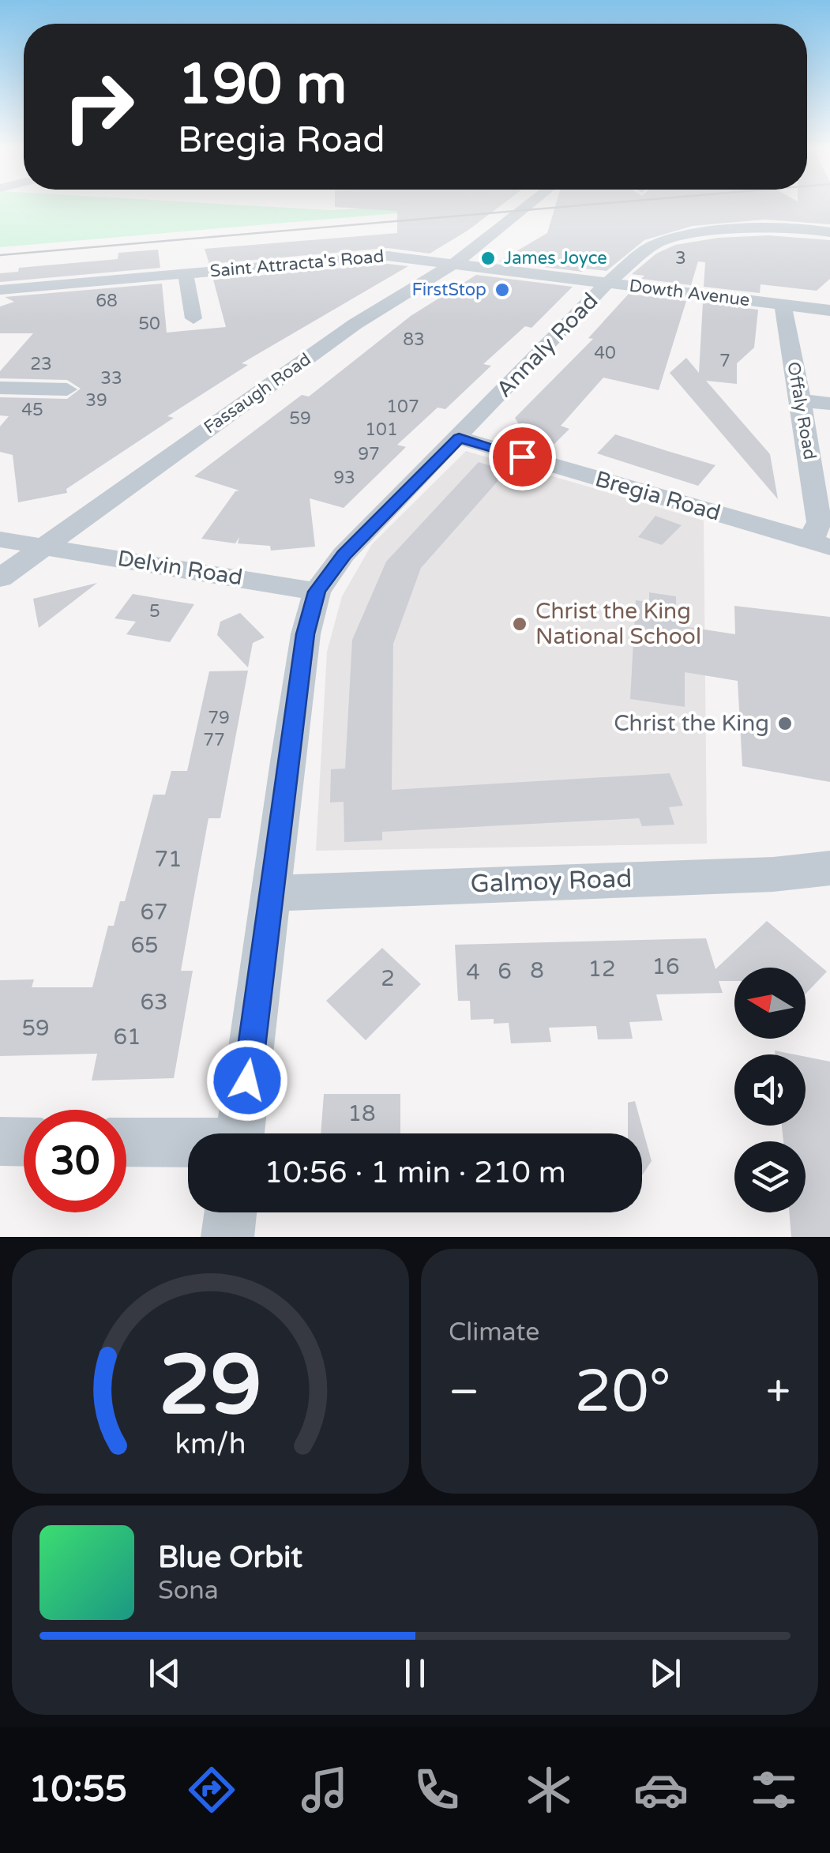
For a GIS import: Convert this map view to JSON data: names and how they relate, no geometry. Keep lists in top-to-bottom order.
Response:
{
  "streets": {
    "street": [
      "Saint Attracta's Road",
      "Dowth Avenue",
      "Annaly Road",
      "Fassaugh Road",
      "Offaly Road",
      "Bregia Road",
      "Delvin Road",
      "Galmoy Road"
    ]
  },
  "crossings": [
    ["Saint Attracta's Road", "Dowth Avenue"],
    ["Saint Attracta's Road", "Fassaugh Road"],
    ["Dowth Avenue", "Annaly Road"],
    ["Dowth Avenue", "Fassaugh Road"],
    ["Dowth Avenue", "Offaly Road"],
    ["Annaly Road", "Bregia Road"],
    ["Annaly Road", "Delvin Road"],
    ["Annaly Road", "Galmoy Road"],
    ["Fassaugh Road", "Delvin Road"],
    ["Offaly Road", "Bregia Road"]
  ],
  "places": [
    "James Joyce",
    "FirstStop",
    "Christ the King National School",
    "Christ the King"
  ],
  "house_numbers": [
    "3",
    "68",
    "50",
    "83",
    "40",
    "7",
    "23",
    "33",
    "39",
    "107",
    "45",
    "59",
    "101",
    "97",
    "93",
    "5",
    "79",
    "77",
    "71",
    "67",
    "65",
    "16",
    "12",
    "8",
    "6",
    "4",
    "2",
    "63",
    "59",
    "61",
    "18"
  ],
  "north": "left",
  "page": {
    "turn": ["190 m", "Bregia Road"],
    "limit": "30",
    "trip": "10:56 · 1 min · 210 m",
    "tile": "Climate",
    "heat": ["−", "20°", "+"],
    "song": ["Blue Orbit", "Sona"],
    "tabs": "10:55",
    "gauge": ["29", "km/h"]
  }
}
